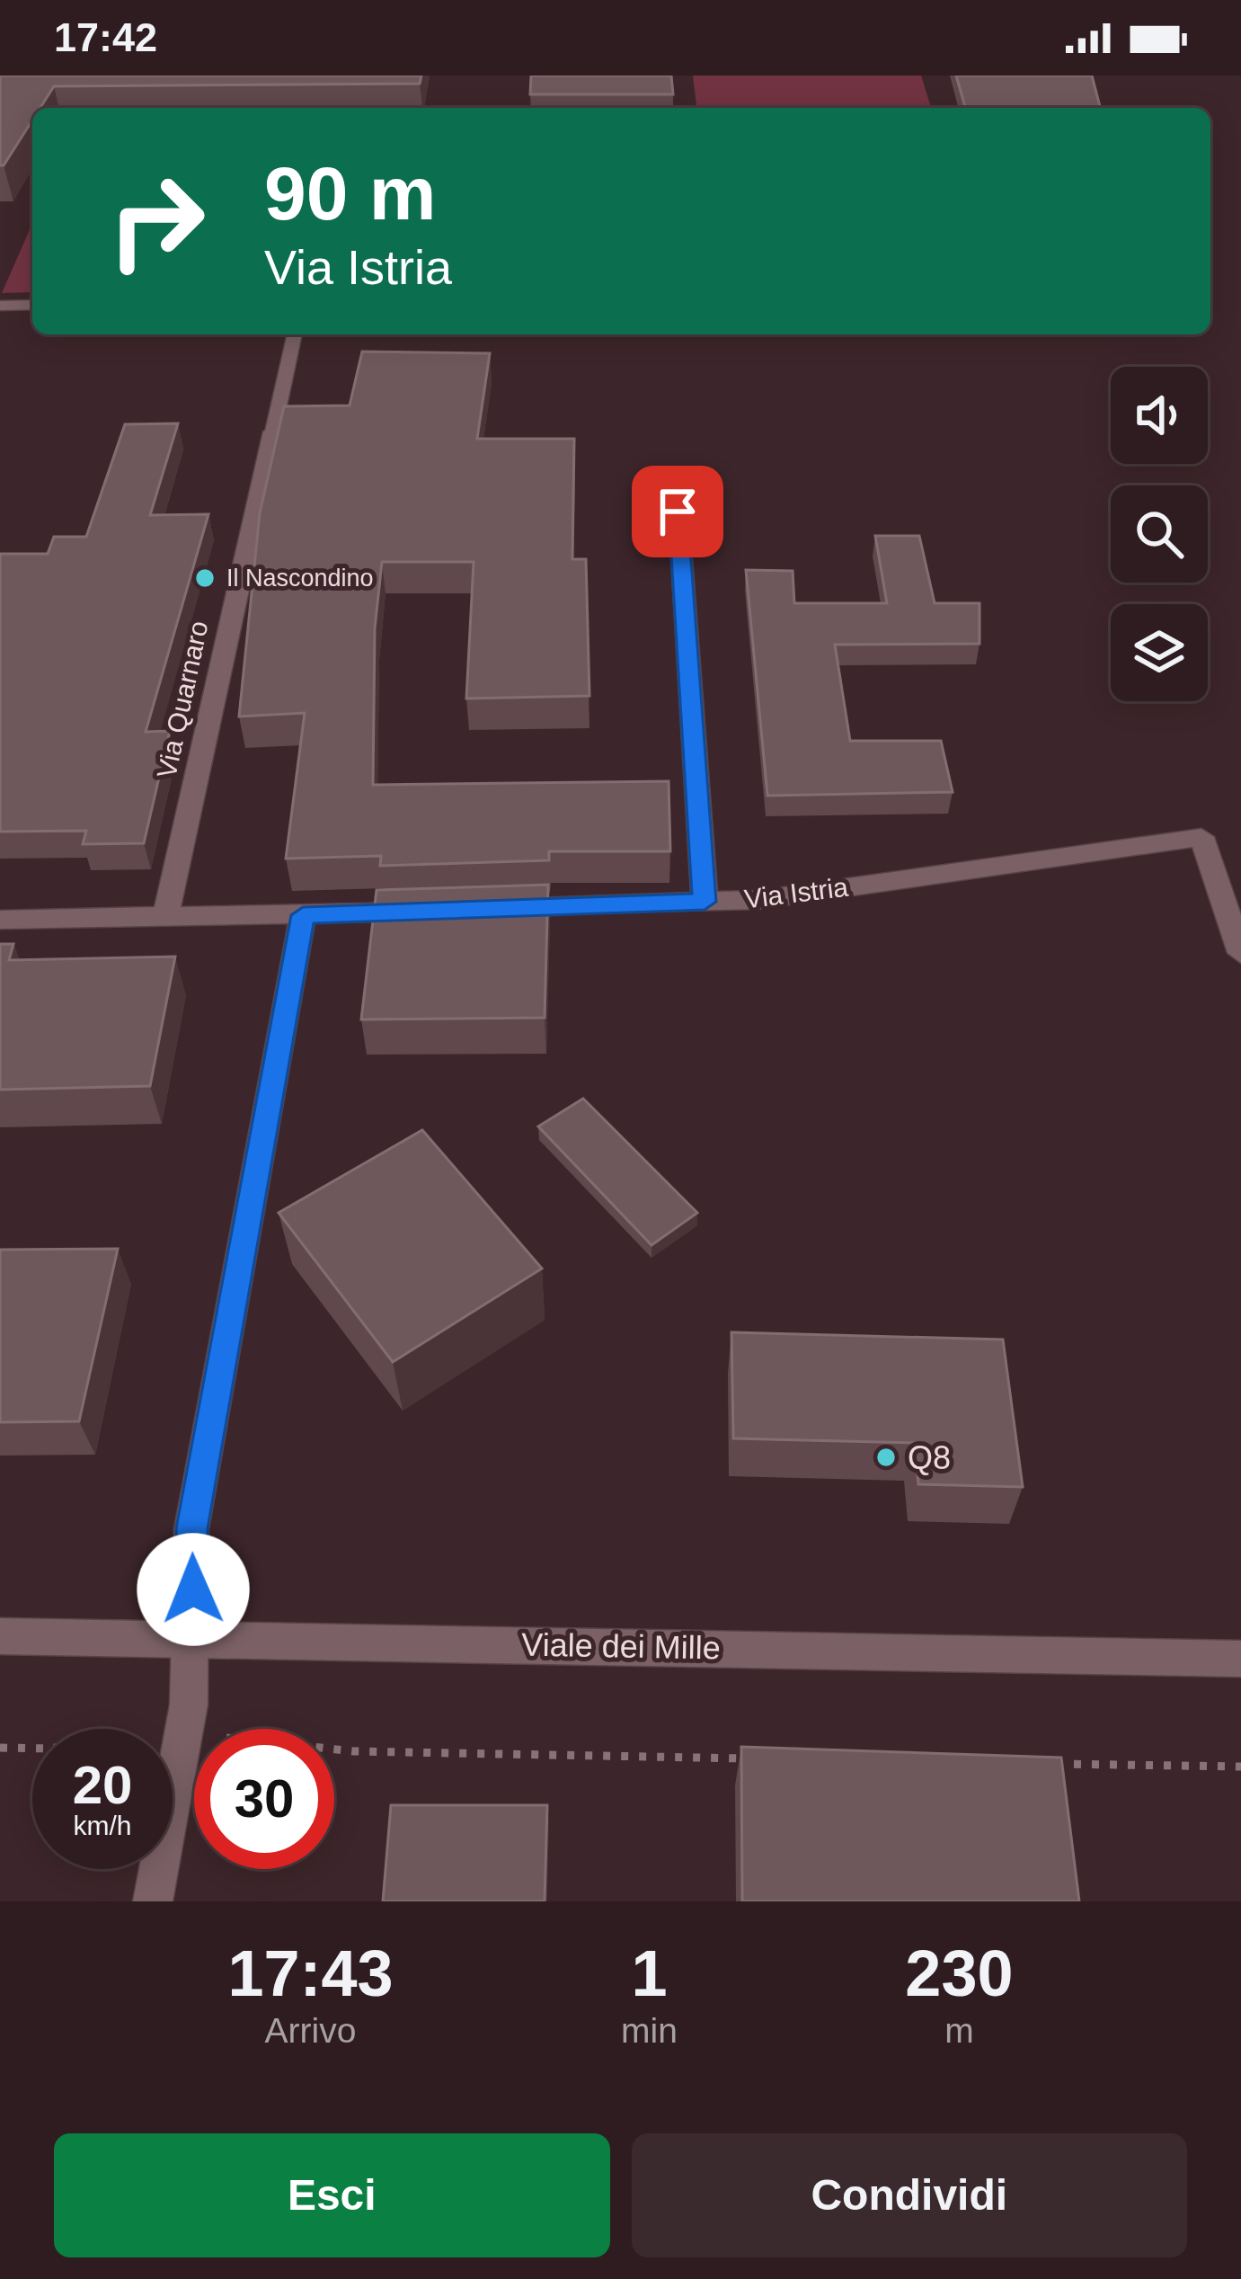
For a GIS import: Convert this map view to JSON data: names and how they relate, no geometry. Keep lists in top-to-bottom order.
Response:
{
  "streets": {
    "street": ["Via Quarnaro", "Via Istria", "Viale dei Mille"]
  },
  "places": ["Il Nascondino", "Q8"],
  "page": {
    "status": "17:42",
    "turn": ["90 m", "Via Istria"],
    "speed": "20 km/h",
    "limit": "30",
    "eta": [
      "17:43",
      "Arrivo",
      "1",
      "min",
      "230",
      "m"
    ],
    "buttons": ["Esci", "Condividi"]
  }
}
